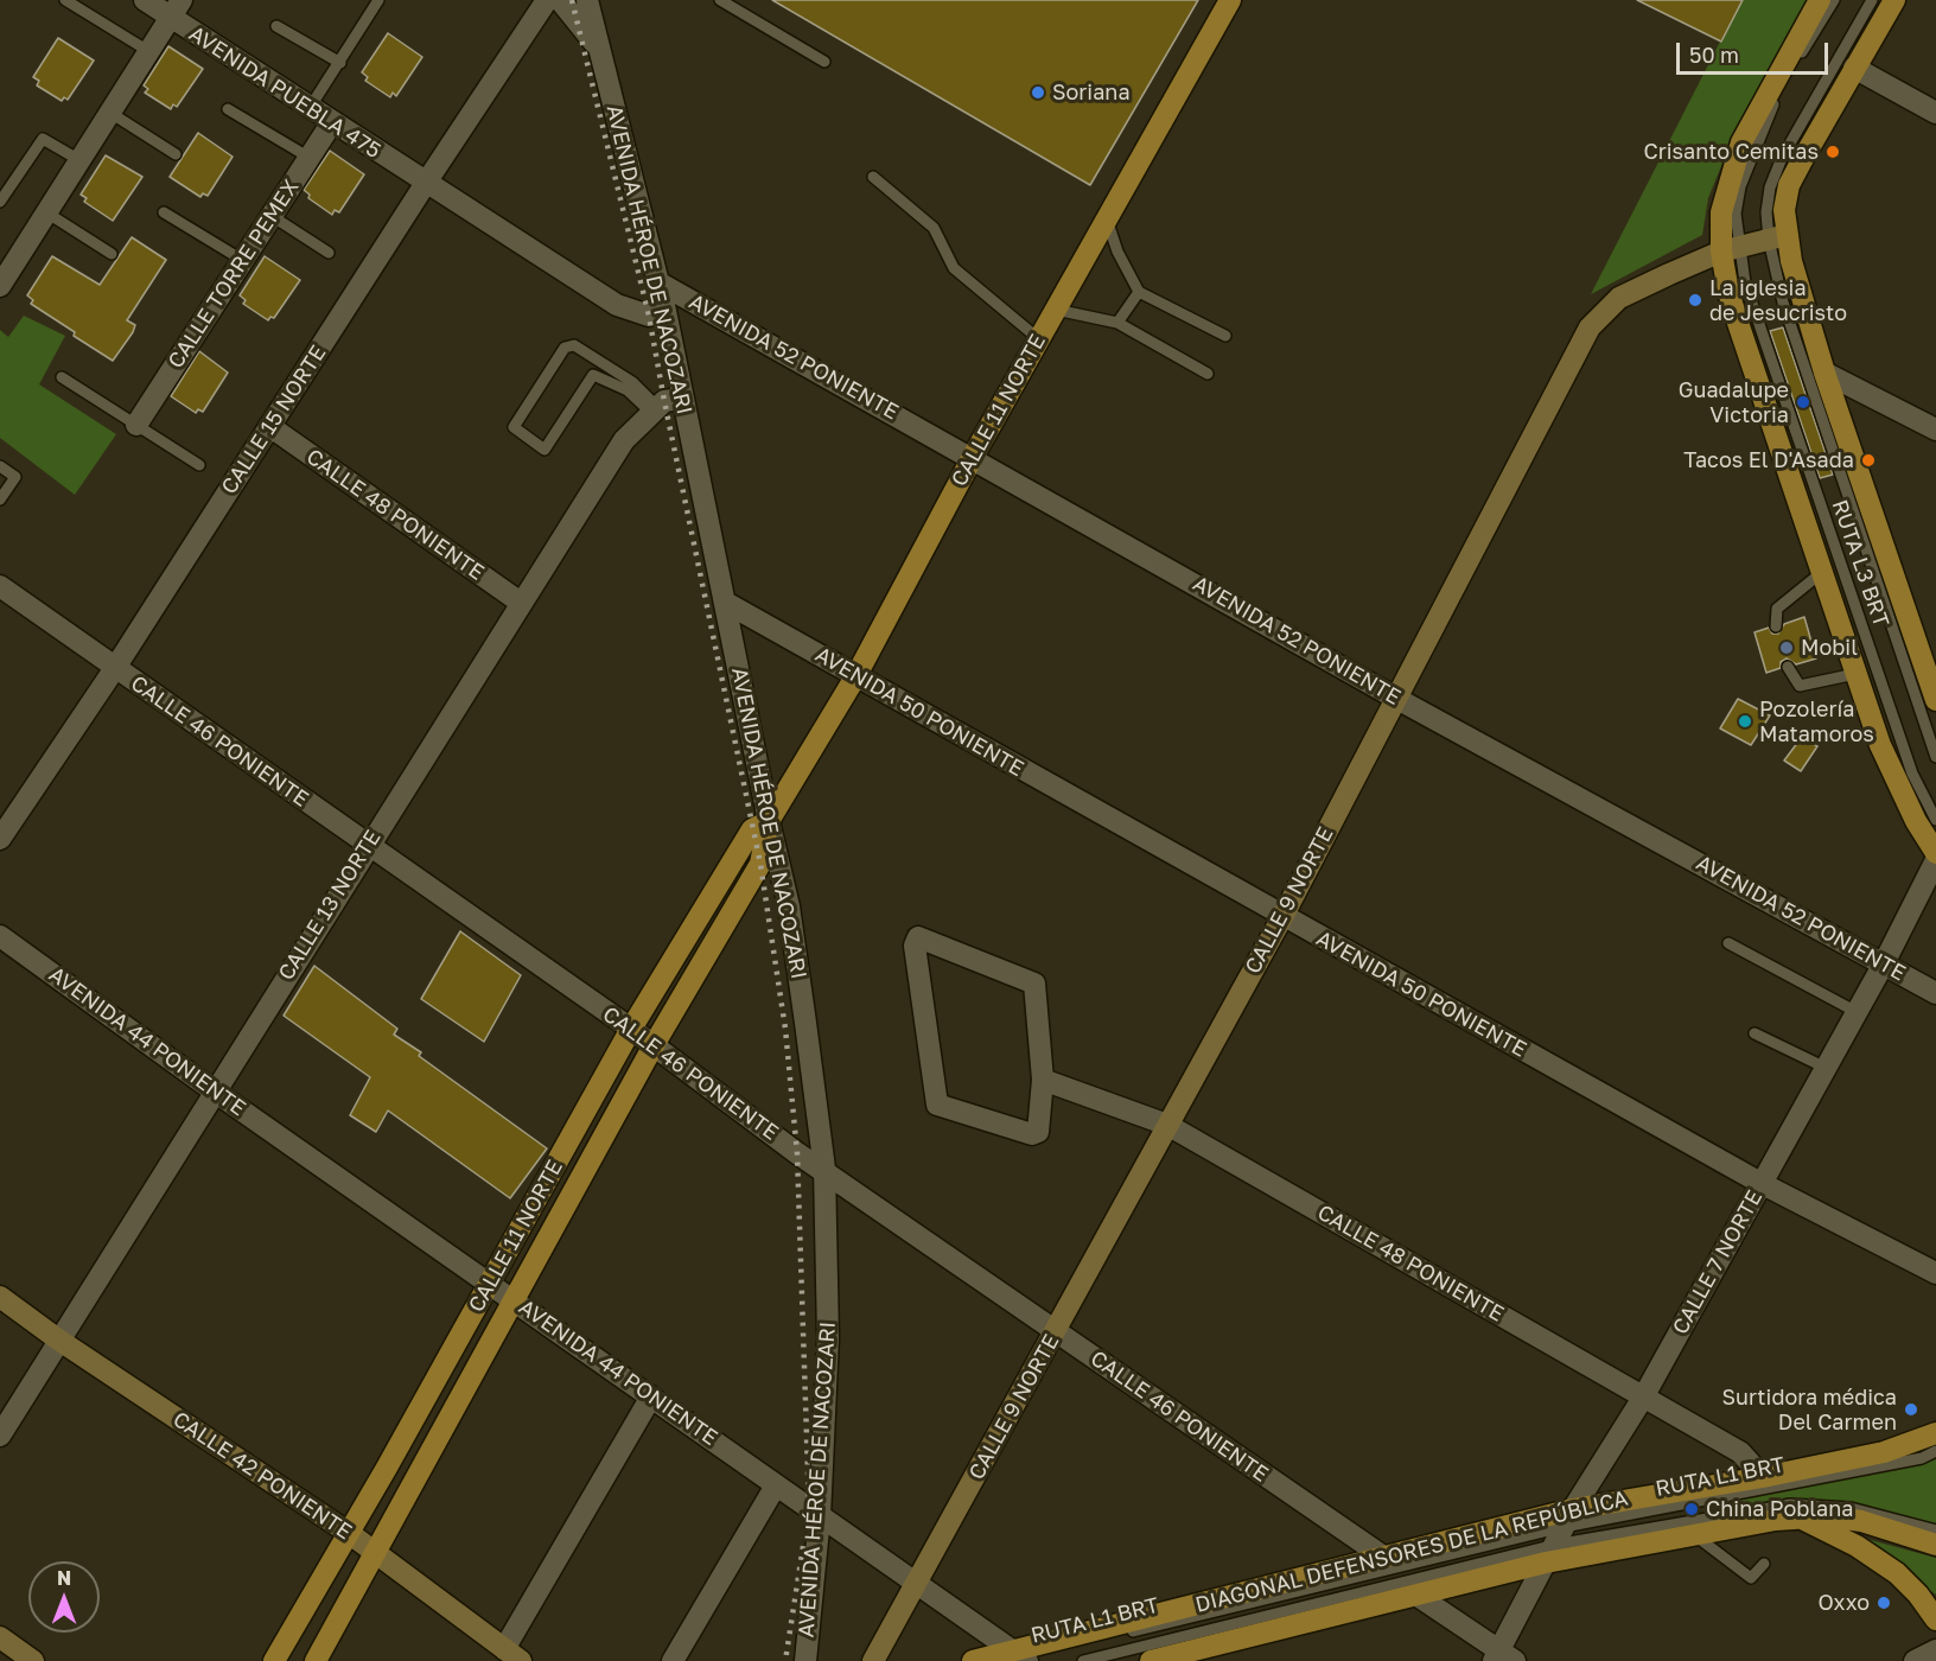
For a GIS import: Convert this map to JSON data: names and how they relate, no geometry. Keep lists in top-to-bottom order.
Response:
{
  "streets": {
    "main road": [
      "CALLE 11 NORTE",
      "CALLE 9 NORTE",
      "CALLE 42 PONIENTE",
      "DIAGONAL DEFENSORES DE LA REPÚBLICA"
    ],
    "street": [
      "AVENIDA PUEBLA 475",
      "AVENIDA HÉROE DE NACOZARI",
      "CALLE TORRE PEMEX",
      "AVENIDA 52 PONIENTE",
      "CALLE 15 NORTE",
      "CALLE 48 PONIENTE",
      "AVENIDA 50 PONIENTE",
      "CALLE 46 PONIENTE",
      "CALLE 13 NORTE",
      "AVENIDA 44 PONIENTE",
      "CALLE 7 NORTE"
    ],
    "lane": ["RUTA L3 BRT", "RUTA L1 BRT"]
  },
  "crossings": [
    ["AVENIDA PUEBLA 475", "CALLE TORRE PEMEX"],
    ["AVENIDA PUEBLA 475", "CALLE 15 NORTE"],
    ["AVENIDA HÉROE DE NACOZARI", "AVENIDA 52 PONIENTE"],
    ["AVENIDA HÉROE DE NACOZARI", "CALLE 11 NORTE"],
    ["AVENIDA HÉROE DE NACOZARI", "AVENIDA 50 PONIENTE"],
    ["AVENIDA HÉROE DE NACOZARI", "CALLE 46 PONIENTE"],
    ["AVENIDA HÉROE DE NACOZARI", "CALLE 13 NORTE"],
    ["AVENIDA HÉROE DE NACOZARI", "AVENIDA 44 PONIENTE"],
    ["AVENIDA 52 PONIENTE", "CALLE 11 NORTE"],
    ["AVENIDA 52 PONIENTE", "CALLE 9 NORTE"],
    ["AVENIDA 52 PONIENTE", "CALLE 7 NORTE"],
    ["CALLE 11 NORTE", "AVENIDA 50 PONIENTE"],
    ["CALLE 11 NORTE", "CALLE 46 PONIENTE"],
    ["CALLE 11 NORTE", "AVENIDA 44 PONIENTE"],
    ["CALLE 11 NORTE", "CALLE 42 PONIENTE"],
    ["CALLE 15 NORTE", "CALLE 48 PONIENTE"],
    ["CALLE 15 NORTE", "CALLE 46 PONIENTE"],
    ["CALLE 48 PONIENTE", "CALLE 9 NORTE"],
    ["CALLE 48 PONIENTE", "CALLE 13 NORTE"],
    ["CALLE 48 PONIENTE", "CALLE 7 NORTE"],
    ["CALLE 48 PONIENTE", "DIAGONAL DEFENSORES DE LA REPÚBLICA"],
    ["RUTA L3 BRT", "CALLE 9 NORTE"],
    ["AVENIDA 50 PONIENTE", "CALLE 9 NORTE"],
    ["AVENIDA 50 PONIENTE", "CALLE 7 NORTE"],
    ["CALLE 46 PONIENTE", "CALLE 9 NORTE"],
    ["CALLE 46 PONIENTE", "CALLE 13 NORTE"],
    ["CALLE 46 PONIENTE", "DIAGONAL DEFENSORES DE LA REPÚBLICA"],
    ["CALLE 9 NORTE", "AVENIDA 44 PONIENTE"],
    ["CALLE 13 NORTE", "AVENIDA 44 PONIENTE"],
    ["CALLE 13 NORTE", "CALLE 42 PONIENTE"],
    ["AVENIDA 44 PONIENTE", "RUTA L1 BRT"],
    ["AVENIDA 44 PONIENTE", "DIAGONAL DEFENSORES DE LA REPÚBLICA"],
    ["CALLE 7 NORTE", "RUTA L1 BRT"],
    ["CALLE 7 NORTE", "DIAGONAL DEFENSORES DE LA REPÚBLICA"],
    ["RUTA L1 BRT", "DIAGONAL DEFENSORES DE LA REPÚBLICA"]
  ],
  "places": [
    "Soriana",
    "Crisanto Cemitas",
    "La iglesia de Jesucristo",
    "Guadalupe Victoria",
    "Tacos El D'Asada",
    "Mobil",
    "Pozolería Matamoros",
    "Surtidora médica Del Carmen",
    "China Poblana",
    "Oxxo"
  ],
  "scale_bar": "50 m",
  "north": "top"
}
